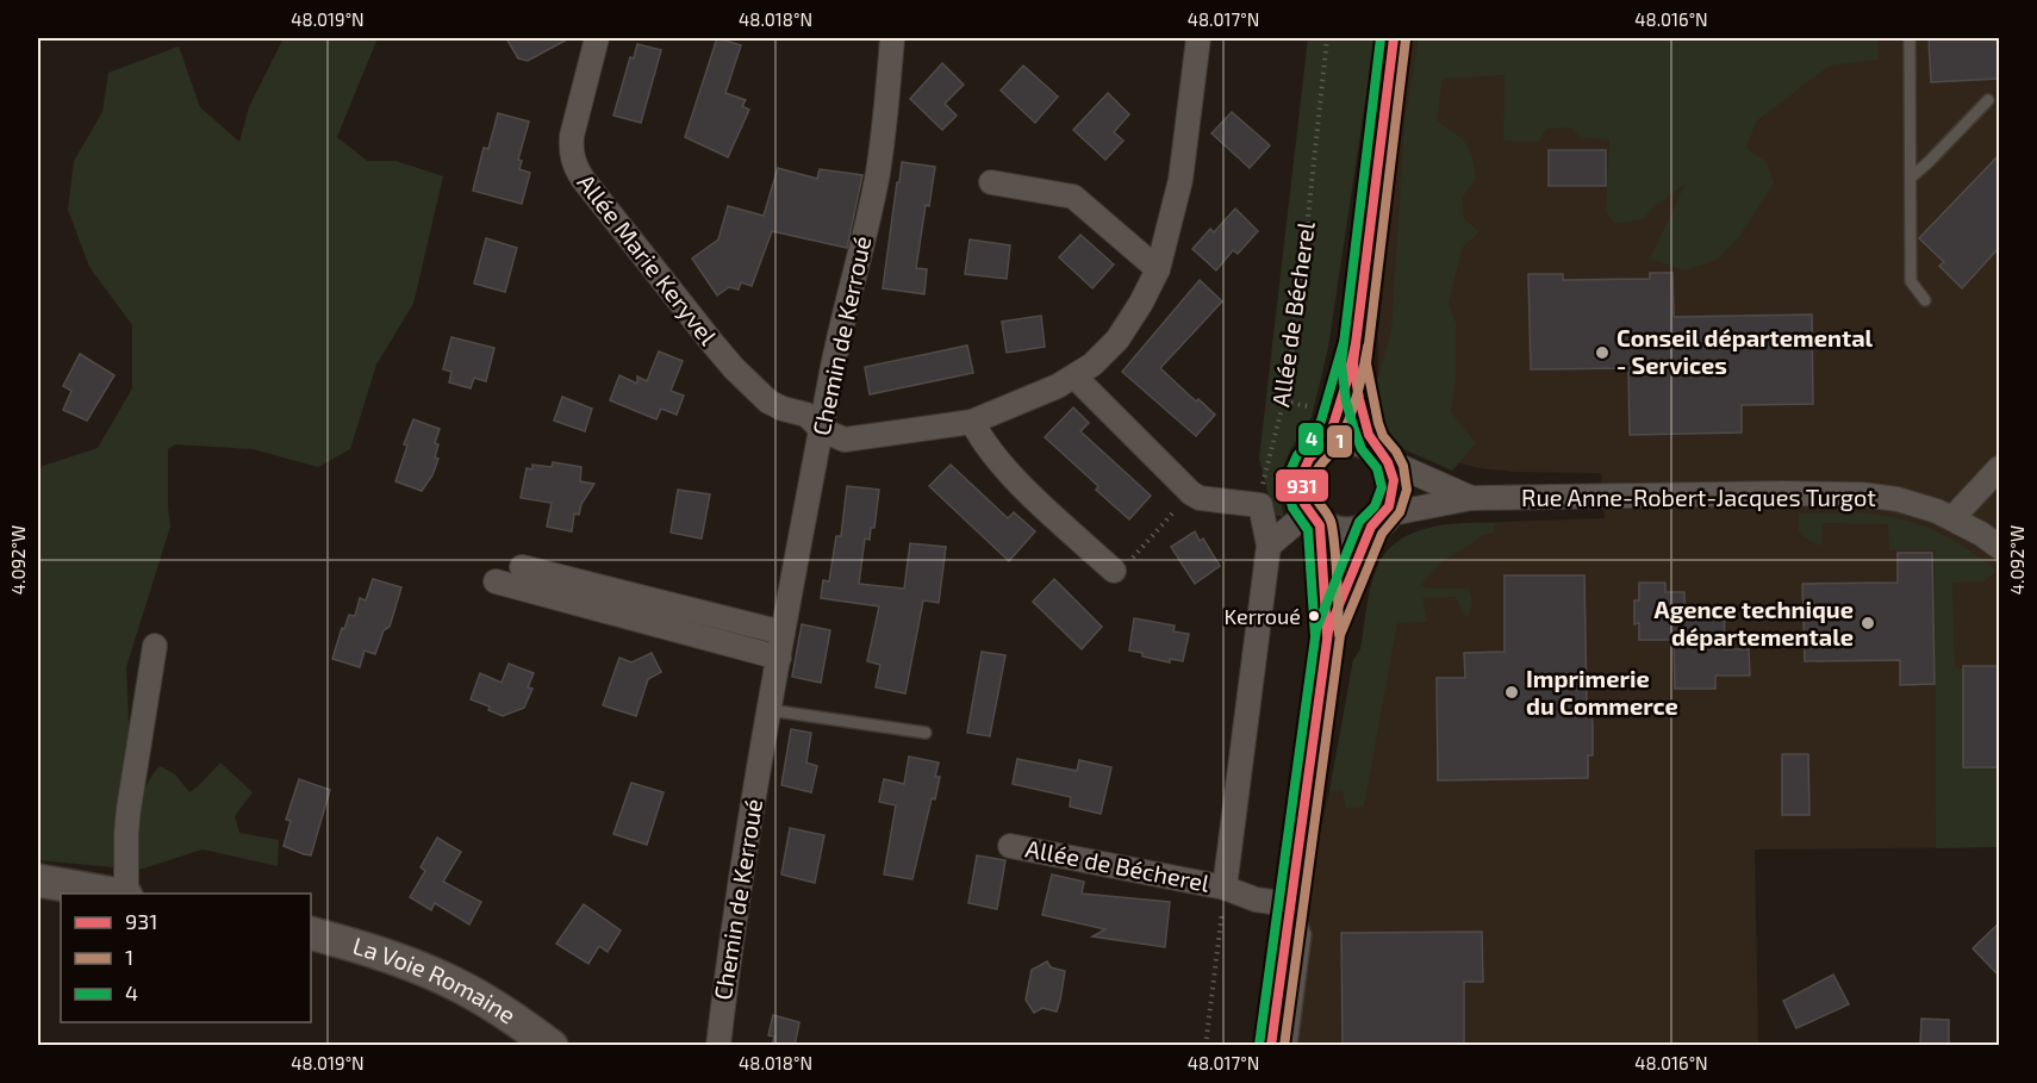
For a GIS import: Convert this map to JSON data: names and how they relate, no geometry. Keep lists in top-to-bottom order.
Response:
{
  "streets": {
    "main road": ["La Voie Romaine"],
    "street": [
      "Allée Marie Keryvel",
      "Allée de Bécherel",
      "Chemin de Kerroué",
      "Rue Anne-Robert-Jacques Turgot"
    ]
  },
  "crossings": [
    ["Allée Marie Keryvel", "Chemin de Kerroué"]
  ],
  "places": [
    "Conseil départemental - Services",
    "Kerroué",
    "Agence technique départementale",
    "Imprimerie du Commerce"
  ],
  "lines": ["transit line 931", "transit line 4", "transit line 1"],
  "legend": ["931", "1", "4"],
  "coordinates": [
    "48.019°N",
    "48.018°N",
    "48.017°N",
    "48.016°N",
    "4.092°W"
  ]
}
